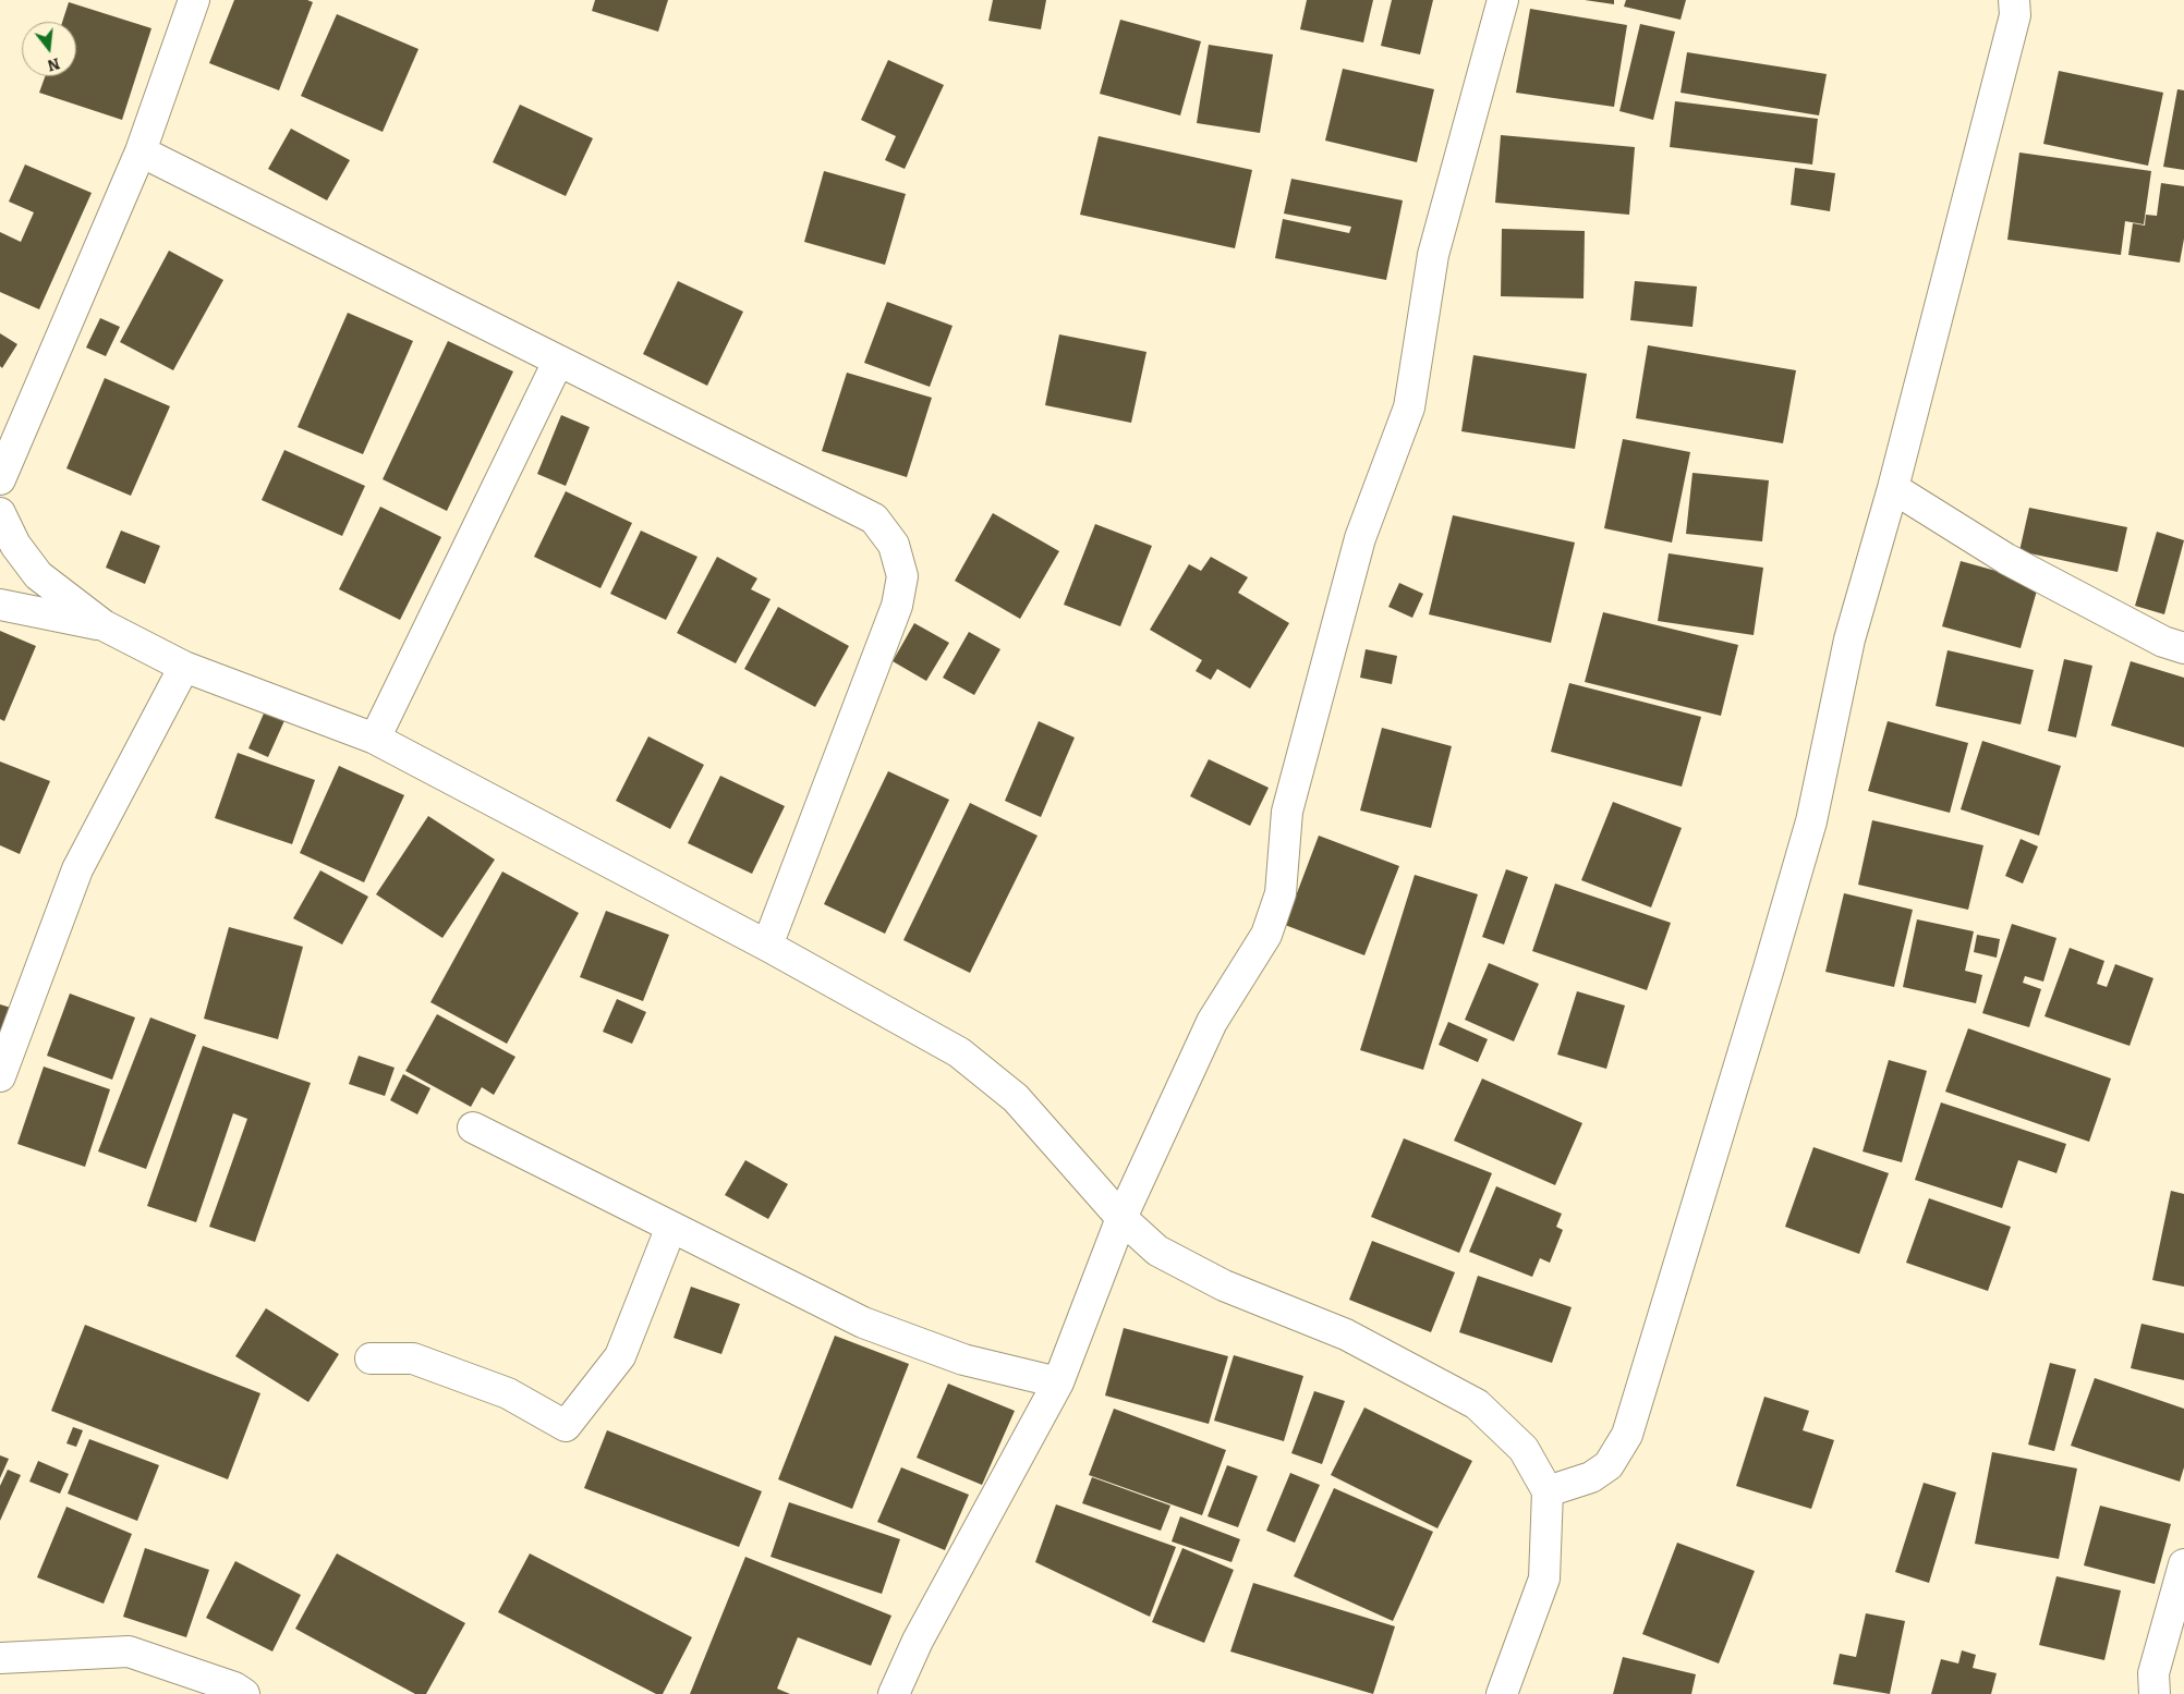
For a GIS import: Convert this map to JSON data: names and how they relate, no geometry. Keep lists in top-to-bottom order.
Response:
{
  "north": "bottom"
}
